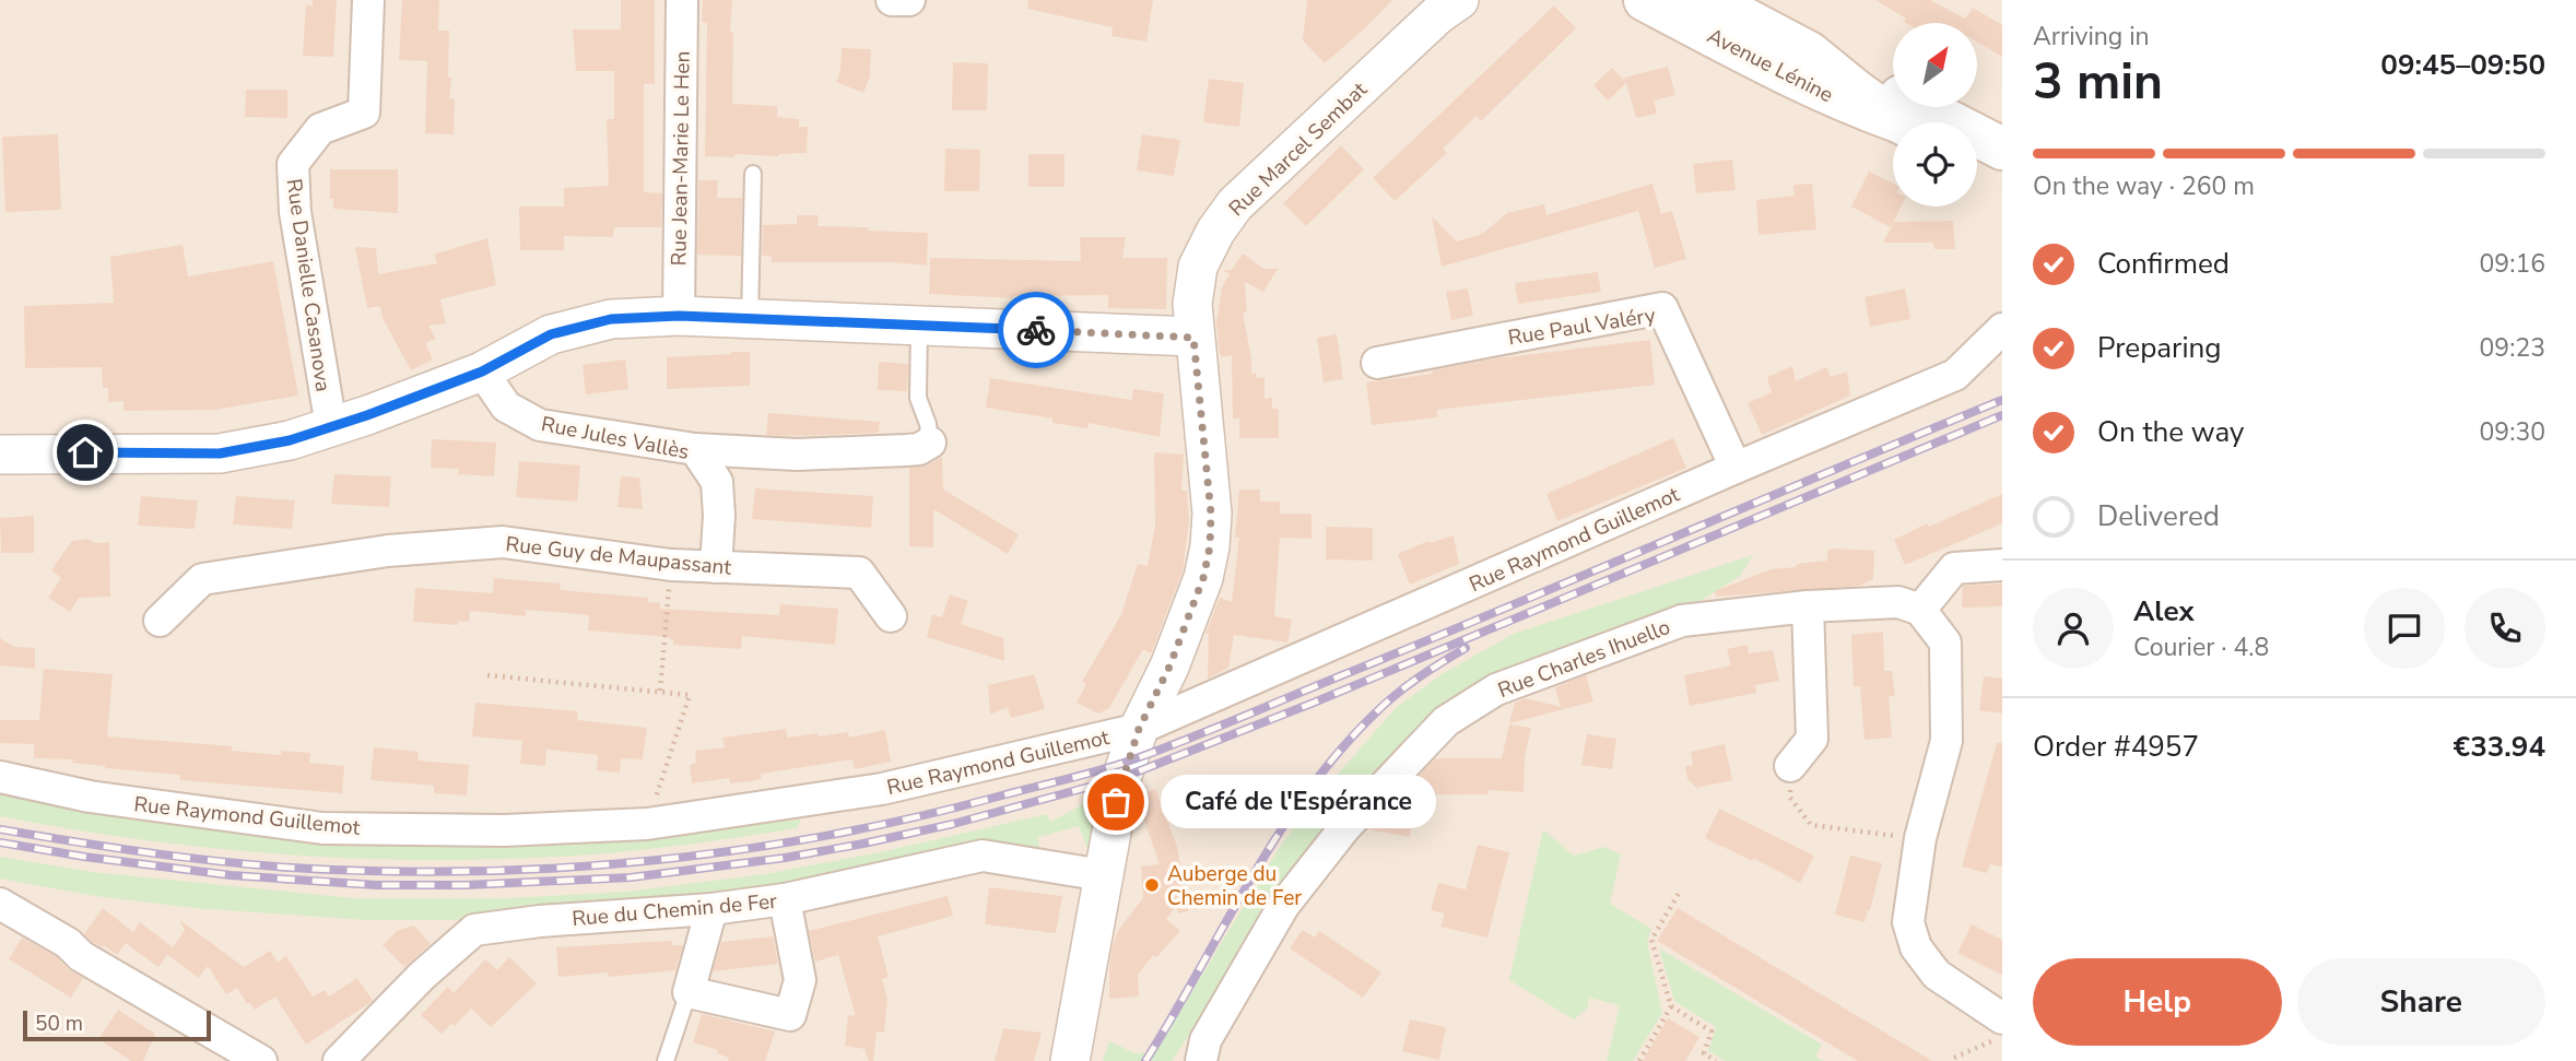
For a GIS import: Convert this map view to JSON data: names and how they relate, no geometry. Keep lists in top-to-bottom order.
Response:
{
  "streets": {
    "main road": ["Avenue Lénine"],
    "street": [
      "Rue Marcel Sembat",
      "Rue Jean-Marie Le Hen",
      "Rue Danielle Casanova",
      "Rue Paul Valéry",
      "Rue Jules Vallès",
      "Rue Raymond Guillemot",
      "Rue Guy de Maupassant",
      "Rue Charles Ihuello",
      "Rue du Chemin de Fer"
    ]
  },
  "crossings": [
    ["Rue Marcel Sembat", "Rue Raymond Guillemot"],
    ["Rue Marcel Sembat", "Rue du Chemin de Fer"],
    ["Rue Paul Valéry", "Rue Raymond Guillemot"],
    ["Rue Jules Vallès", "Rue Guy de Maupassant"]
  ],
  "places": ["Café de l'Espérance", "Auberge du Chemin de Fer"],
  "scale_bar": "50 m",
  "north": "top right",
  "page": {
    "heading": ["3 min", "Arriving in", "09:45–09:50"],
    "panel": [
      "Alex",
      "Courier · 4.8",
      "Order #4957",
      "€33.94"
    ],
    "bar": "On the way · 260 m",
    "list": [
      ["Confirmed", "09:16"],
      ["Preparing", "09:23"],
      ["On the way", "09:30"],
      "Delivered"
    ],
    "bubble": "Café de l'Espérance",
    "buttons": ["Help", "Share"],
    "scale": "50 m"
  }
}
